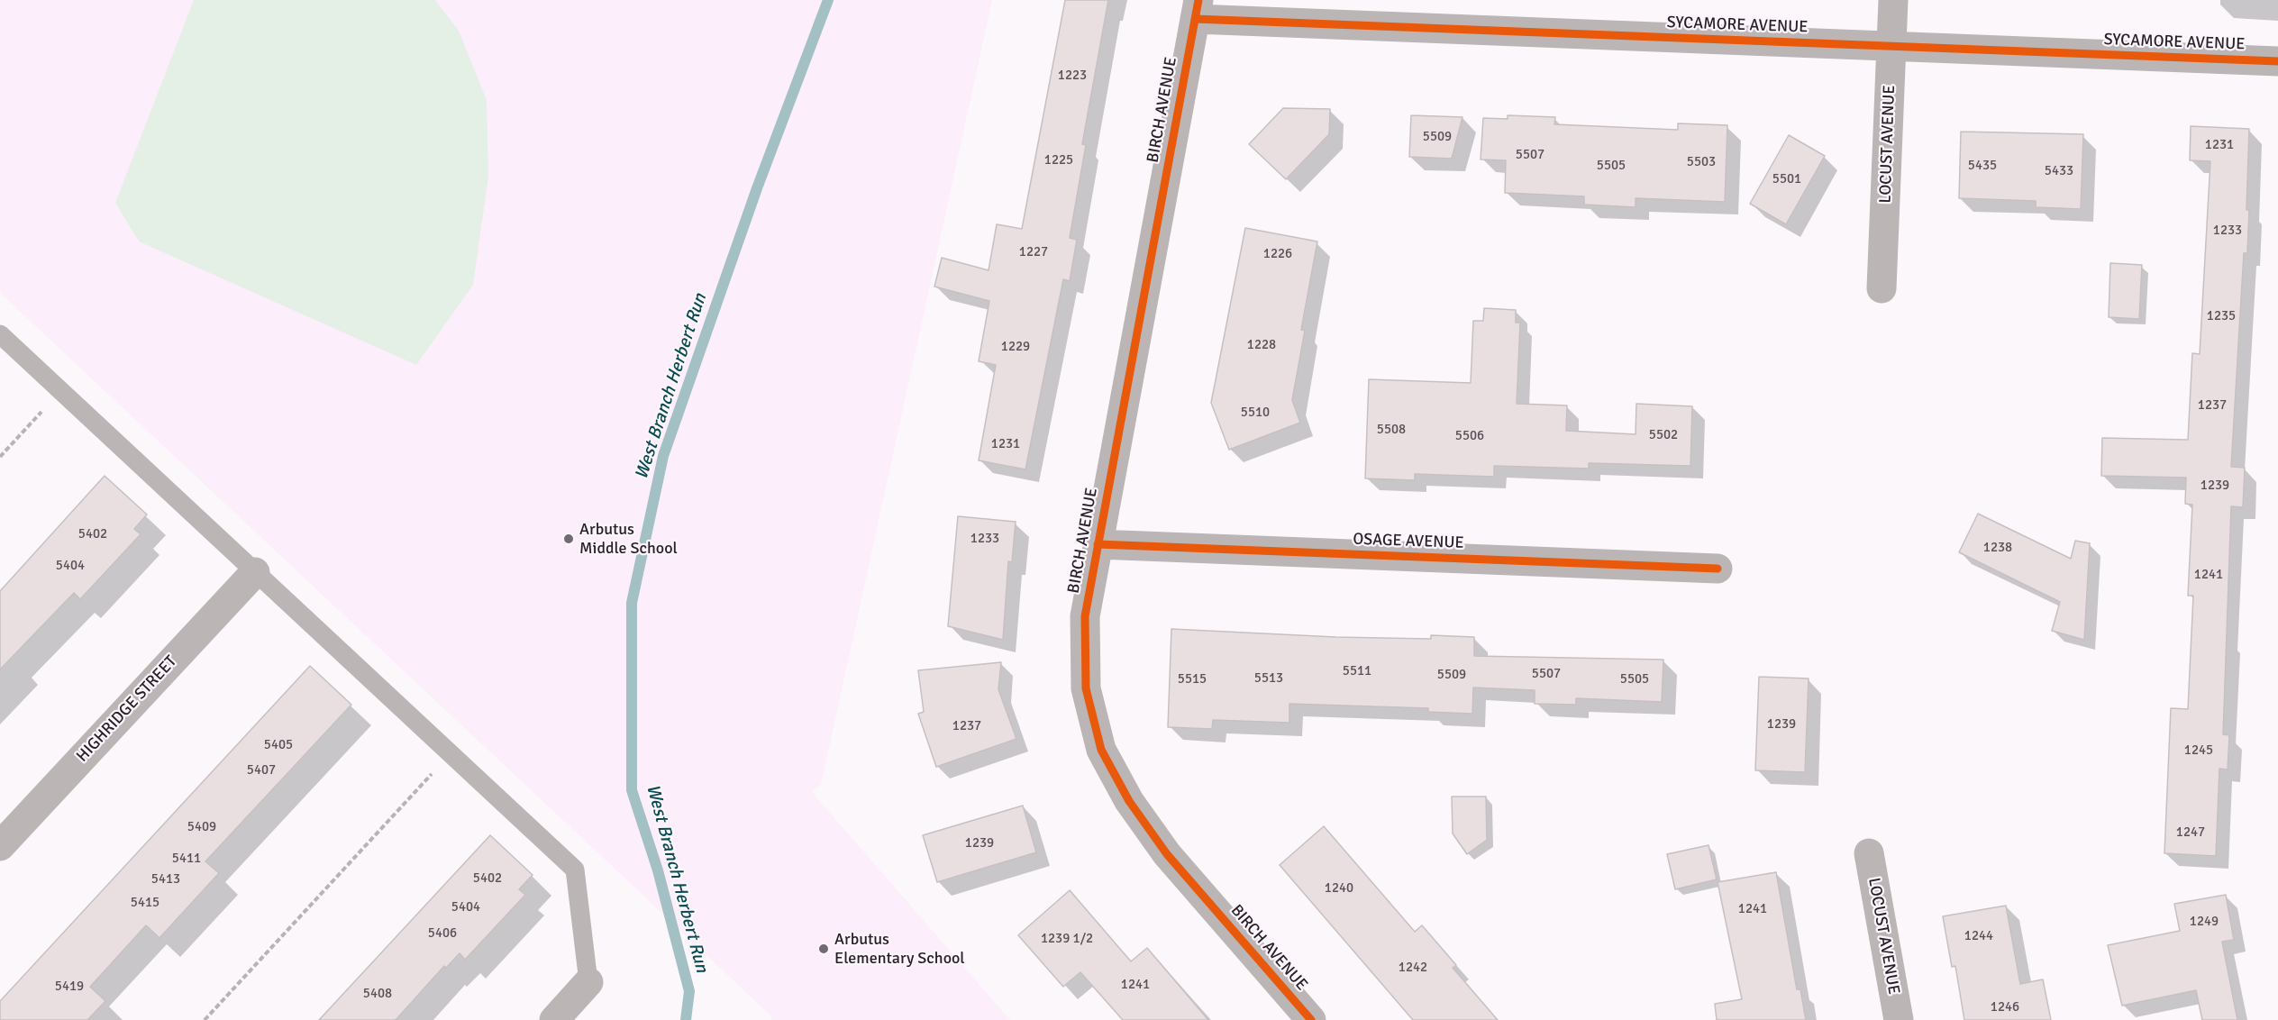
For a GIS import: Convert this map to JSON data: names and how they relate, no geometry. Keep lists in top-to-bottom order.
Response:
{
  "streets": {
    "street": [
      "SYCAMORE AVENUE",
      "BIRCH AVENUE",
      "LOCUST AVENUE",
      "OSAGE AVENUE",
      "HIGHRIDGE STREET"
    ]
  },
  "crossings": [
    ["SYCAMORE AVENUE", "BIRCH AVENUE"],
    ["SYCAMORE AVENUE", "LOCUST AVENUE"],
    ["BIRCH AVENUE", "OSAGE AVENUE"]
  ],
  "water": ["West Branch Herbert Run"],
  "places": ["Arbutus Middle School", "Arbutus Elementary School"],
  "house_numbers": [
    "1223",
    "5509",
    "1231",
    "5507",
    "1225",
    "5503",
    "5505",
    "5435",
    "5433",
    "5501",
    "1233",
    "1227",
    "1226",
    "1235",
    "1228",
    "1229",
    "1237",
    "5510",
    "5508",
    "5502",
    "5506",
    "1231",
    "1239",
    "5402",
    "1233",
    "1238",
    "5404",
    "1241",
    "5511",
    "5507",
    "5509",
    "5513",
    "5515",
    "5505",
    "1239",
    "1237",
    "5405",
    "1245",
    "5407",
    "5409",
    "1247",
    "1239",
    "5411",
    "5402",
    "5413",
    "1240",
    "5415",
    "5404",
    "1241",
    "1249",
    "5406",
    "1244",
    "1239 1/2",
    "1242",
    "1241",
    "5419",
    "5408",
    "1246"
  ]
}
